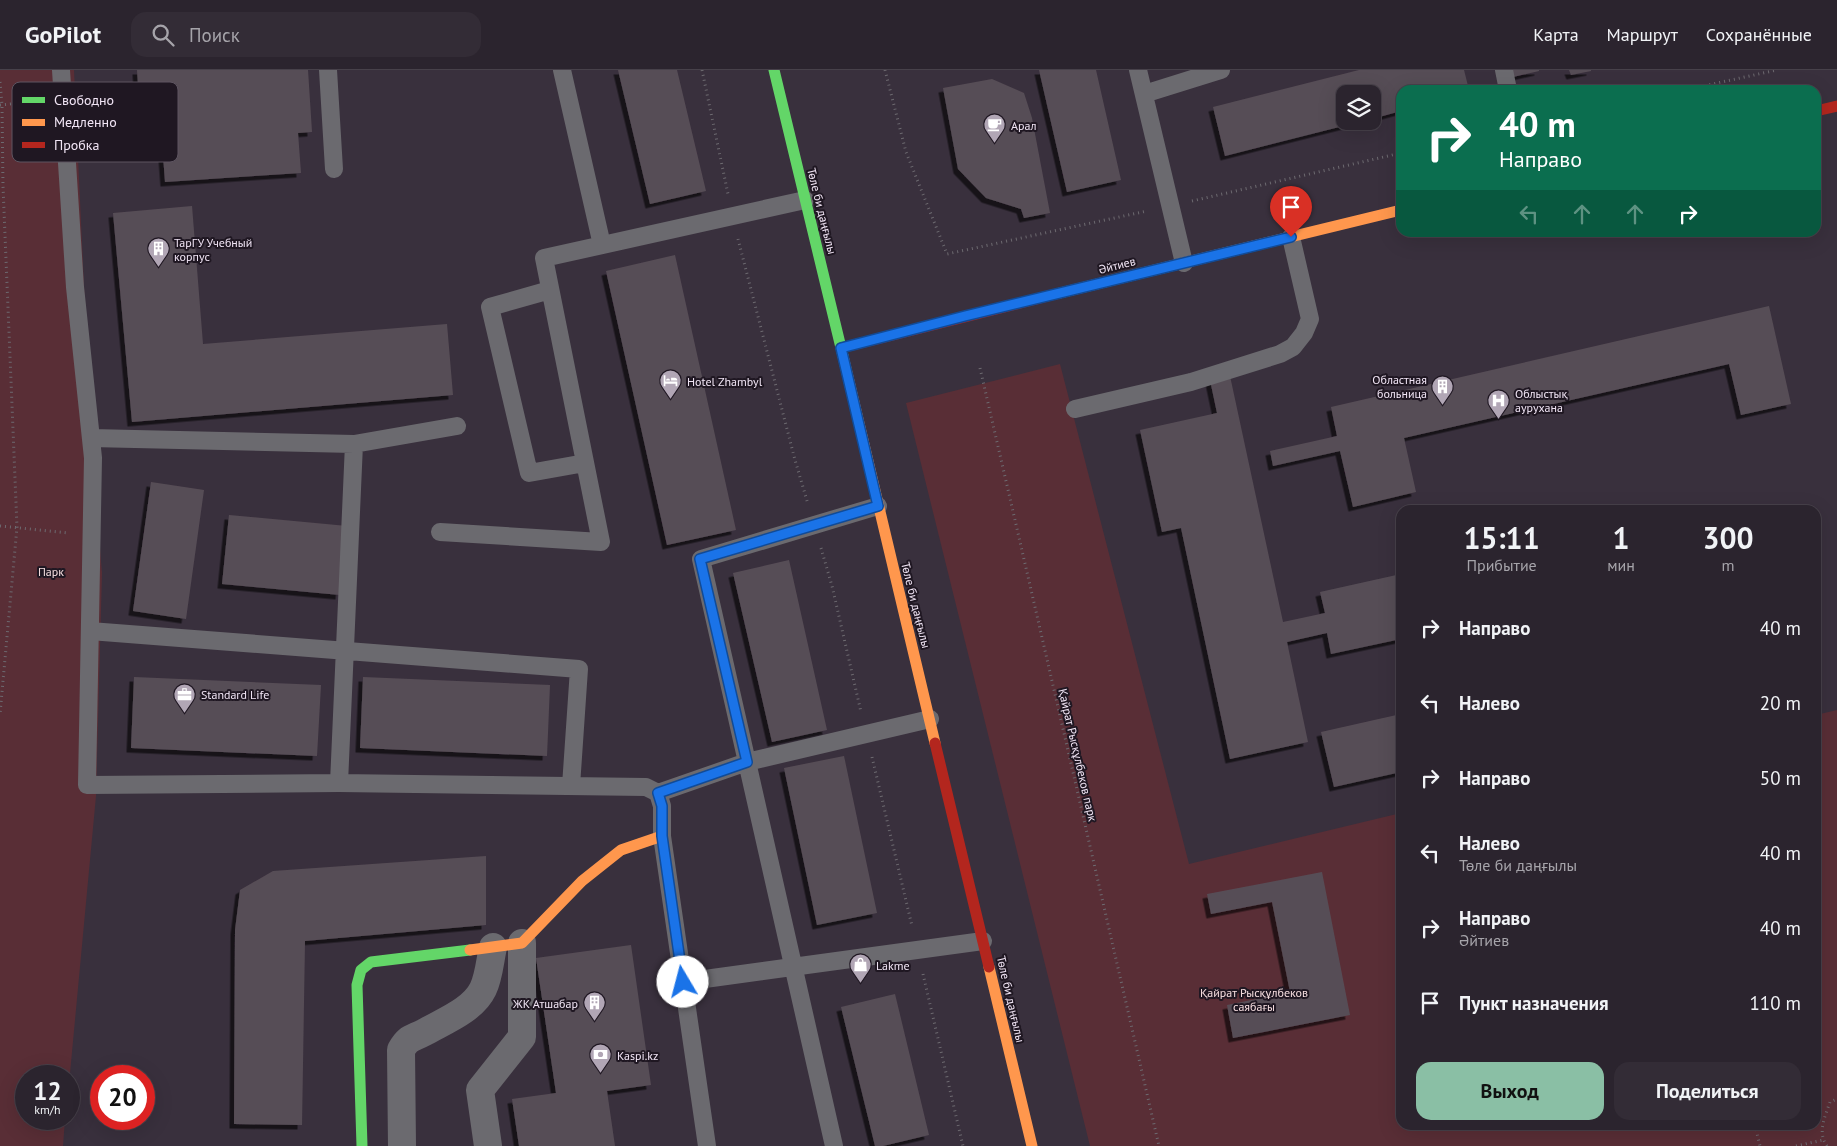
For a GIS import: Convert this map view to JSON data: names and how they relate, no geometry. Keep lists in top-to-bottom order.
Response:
{
  "streets": {
    "street": ["Төле би даңғылы", "Әйтиев"],
    "path": ["Қайрат Рысқұлбеков парк"]
  },
  "crossings": [
    ["Төле би даңғылы", "Әйтиев"]
  ],
  "parks": ["Парк", "Қайрат Рысқұлбеков саябағы"],
  "places": {
    "cafe": ["Арал"],
    "building": ["ТарГУ Учебный корпус", "Областная больница", "ЖК Атшабар"],
    "hotel": ["Hotel Zhambyl"],
    "hospital": ["Облыстық аурухана"],
    "office": ["Standard Life"],
    "shop": ["Lakme"],
    "bank": ["Kaspi.kz"]
  },
  "legend": ["Свободно", "Медленно", "Пробка"],
  "page": {
    "header": "GoPilot",
    "search": "Поиск",
    "nav": ["Карта", "Маршрут", "Сохранённые"],
    "turn": ["40 m", "Направо"],
    "eta": [
      "15:11",
      "Прибытие",
      "1",
      "мин",
      "300",
      "m"
    ],
    "list": [
      {
        "name": "Направо",
        "value": "40 m"
      },
      {
        "name": "Налево",
        "value": "20 m"
      },
      {
        "name": "Направо",
        "value": "50 m"
      },
      {
        "name": "Налево",
        "note": "Төле би даңғылы",
        "value": "40 m"
      },
      {
        "name": "Направо",
        "note": "Әйтиев",
        "value": "40 m"
      },
      {
        "name": "Пункт назначения",
        "value": "110 m"
      }
    ],
    "buttons": ["Выход", "Поделиться"],
    "speed": "12 km/h",
    "limit": "20"
  }
}
